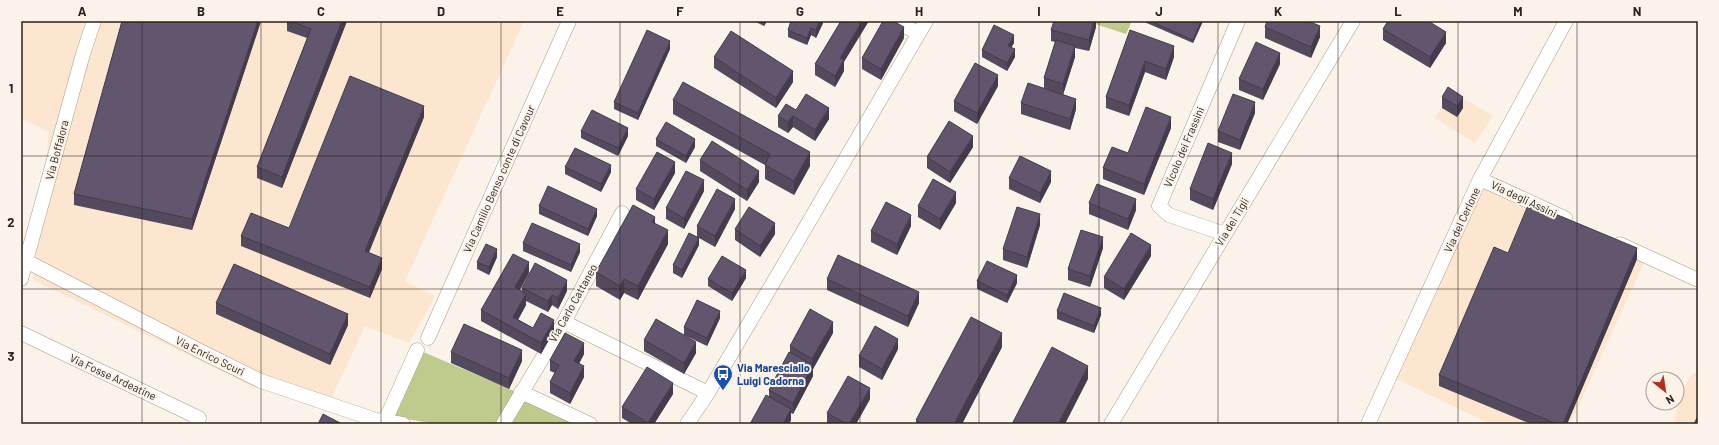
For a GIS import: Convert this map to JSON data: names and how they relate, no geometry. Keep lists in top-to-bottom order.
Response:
{
  "streets": {
    "street": [
      "Vicolo dei Frassini",
      "Via Boffalora",
      "Via Camillo Benso conte di Cavour",
      "Via degli Assini",
      "Via del Cerlone",
      "Via dei Tigli",
      "Via Carlo Cattaneo",
      "Via Enrico Scuri",
      "Via Fosse Ardeatine"
    ]
  },
  "crossings": [
    ["Vicolo dei Frassini", "Via dei Tigli"],
    ["Via Boffalora", "Via Enrico Scuri"],
    ["Via degli Assini", "Via del Cerlone"]
  ],
  "places": {
    "bus stop": ["Via Maresciallo Luigi Cadorna"]
  },
  "north": "bottom right",
  "grid": {
    "columns": [
      "A",
      "B",
      "C",
      "D",
      "E",
      "F",
      "G",
      "H",
      "I",
      "J",
      "K",
      "L",
      "M",
      "N"
    ],
    "rows": ["1", "2", "3"]
  }
}
